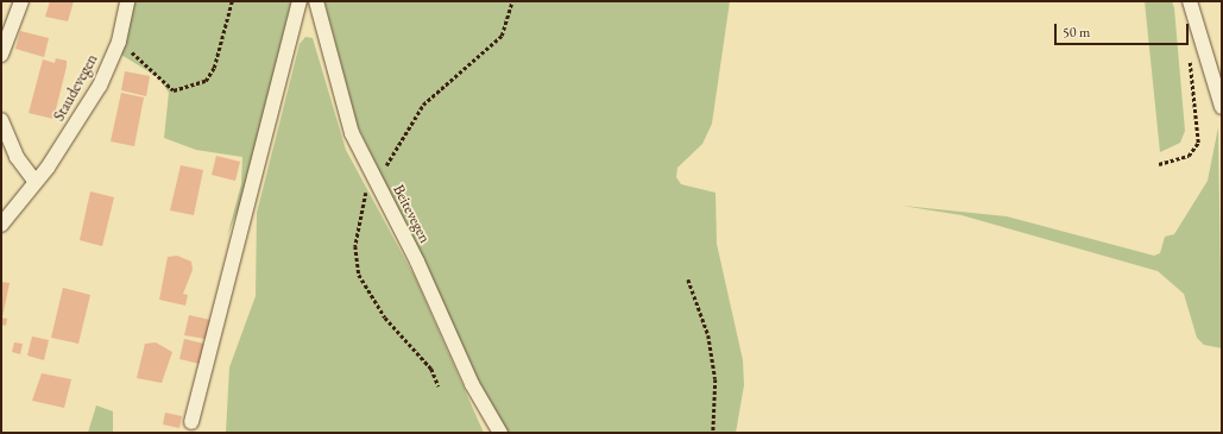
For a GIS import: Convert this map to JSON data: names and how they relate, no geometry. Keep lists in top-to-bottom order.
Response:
{
  "streets": {
    "street": ["Staudevegen", "Beitevegen"]
  },
  "scale_bar": "50 m"
}
